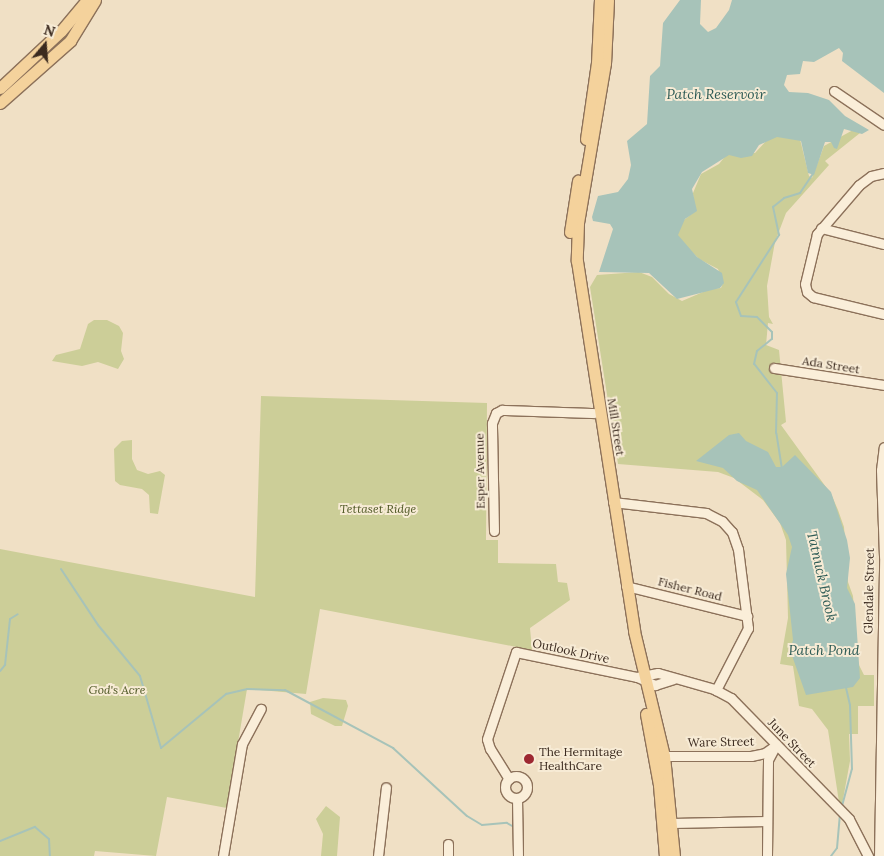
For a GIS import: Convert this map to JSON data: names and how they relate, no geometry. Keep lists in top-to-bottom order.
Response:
{
  "streets": {
    "main road": ["Mill Street"],
    "street": [
      "Ada Street",
      "Esper Avenue",
      "Fisher Road",
      "Glendale Street",
      "Outlook Drive",
      "Ware Street",
      "June Street"
    ]
  },
  "crossings": [
    ["Mill Street", "Esper Avenue"],
    ["Mill Street", "Fisher Road"],
    ["Mill Street", "Outlook Drive"],
    ["Mill Street", "Ware Street"],
    ["Mill Street", "June Street"],
    ["Outlook Drive", "June Street"],
    ["Ware Street", "June Street"]
  ],
  "water": ["Patch Reservoir", "Tatnuck Brook", "Patch Pond"],
  "parks": ["Tettaset Ridge", "God's Acre"],
  "places": ["The Hermitage HealthCare"],
  "north": "top"
}
